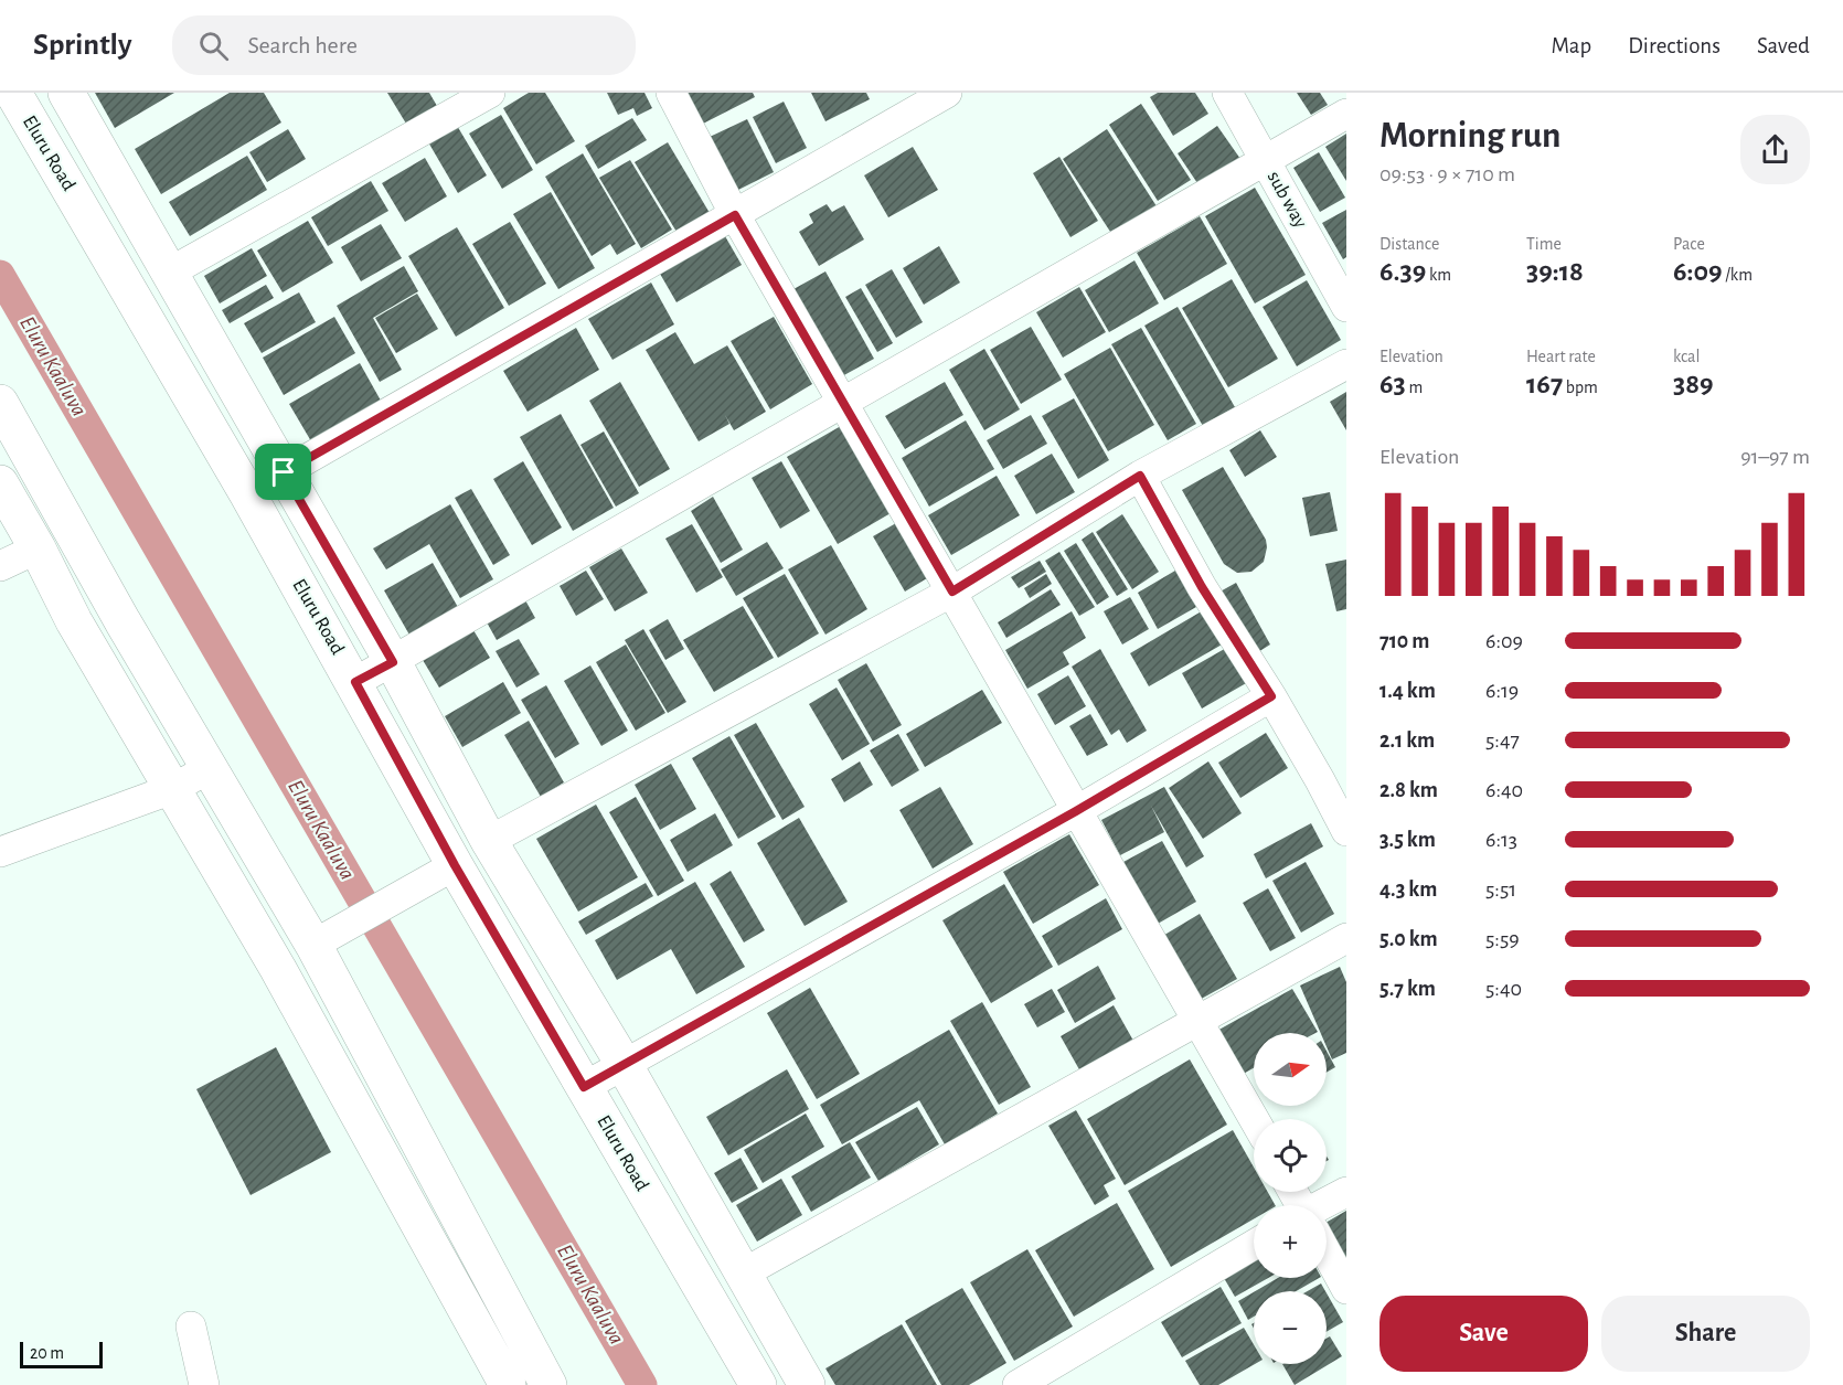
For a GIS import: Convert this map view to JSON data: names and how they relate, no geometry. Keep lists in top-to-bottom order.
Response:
{
  "streets": {
    "main road": ["Eluru Road"],
    "street": ["sub way"]
  },
  "water": ["Eluru Kaaluva"],
  "scale_bar": "20 m",
  "north": "right",
  "page": {
    "header": "Sprintly",
    "search": "Search here",
    "nav": ["Map", "Directions", "Saved"],
    "heading": ["Morning run", "09:53 · 9 × 710 m"],
    "stats": [
      ["Distance", "6.39 km"],
      ["Time", "39:18"],
      ["Pace", "6:09 /km"],
      ["Elevation", "63 m"],
      ["Heart rate", "167 bpm"],
      ["kcal", "389"]
    ],
    "chart": ["Elevation", "91–97 m"],
    "list": [
      {
        "name": "710 m",
        "note": "6:09"
      },
      {
        "name": "1.4 km",
        "note": "6:19"
      },
      {
        "name": "2.1 km",
        "note": "5:47"
      },
      {
        "name": "2.8 km",
        "note": "6:40"
      },
      {
        "name": "3.5 km",
        "note": "6:13"
      },
      {
        "name": "4.3 km",
        "note": "5:51"
      },
      {
        "name": "5.0 km",
        "note": "5:59"
      },
      {
        "name": "5.7 km",
        "note": "5:40"
      }
    ],
    "map_buttons": ["+", "−"],
    "buttons": ["Save", "Share"],
    "scale": "20 m"
  }
}
